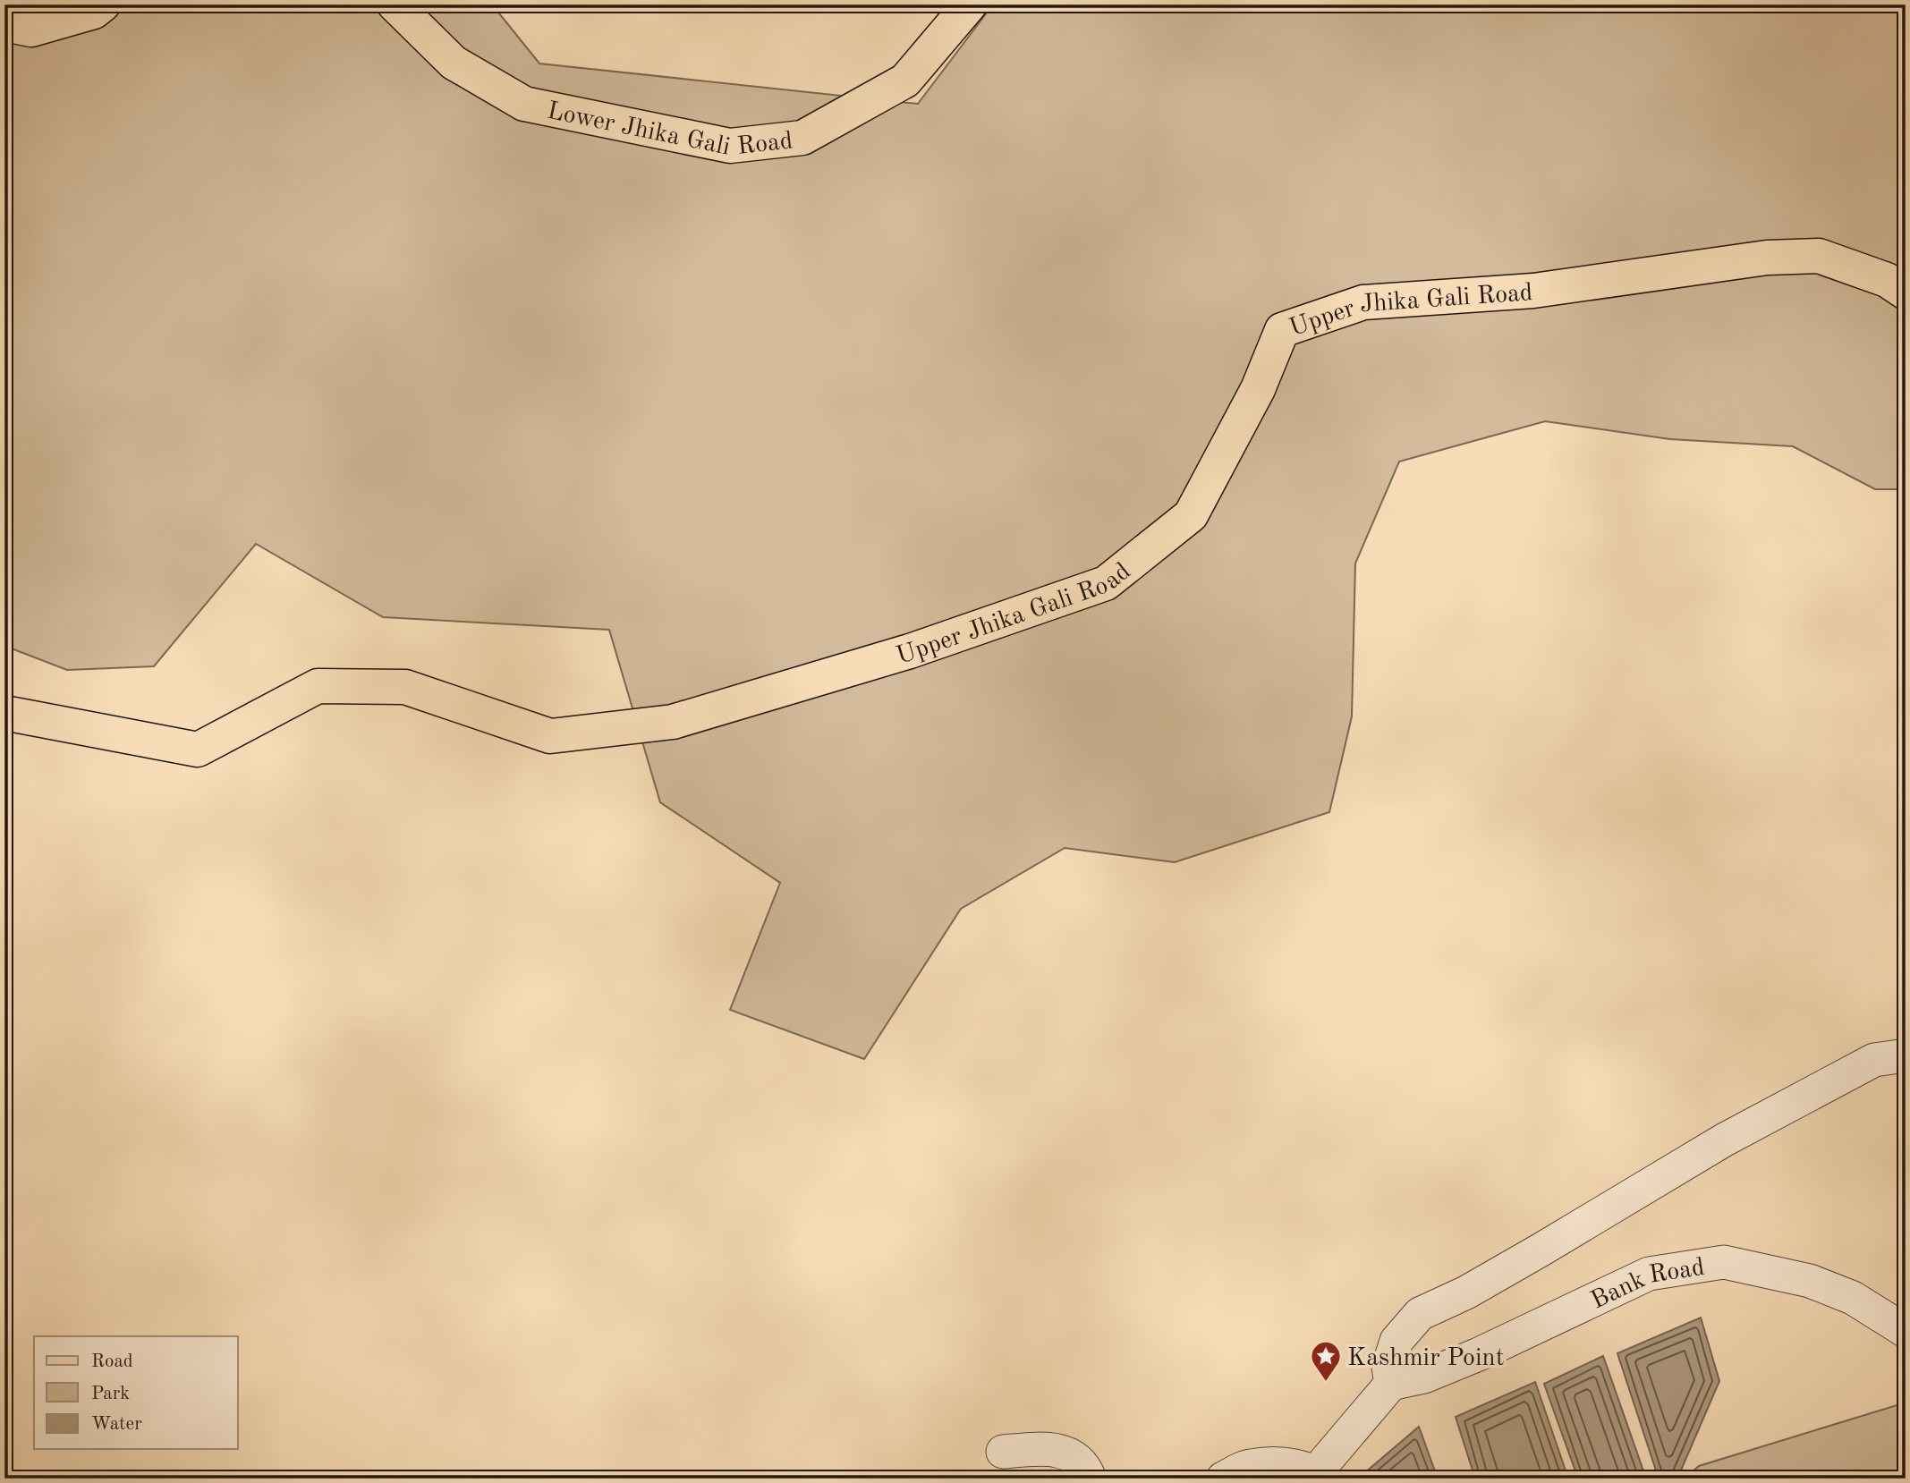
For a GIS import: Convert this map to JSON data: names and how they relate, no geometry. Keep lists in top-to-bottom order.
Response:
{
  "streets": {
    "main road": ["Lower Jhika Gali Road", "Upper Jhika Gali Road"],
    "street": ["Bank Road"]
  },
  "places": {
    "place": ["Kashmir Point"]
  },
  "legend": ["Road", "Park", "Water"]
}
